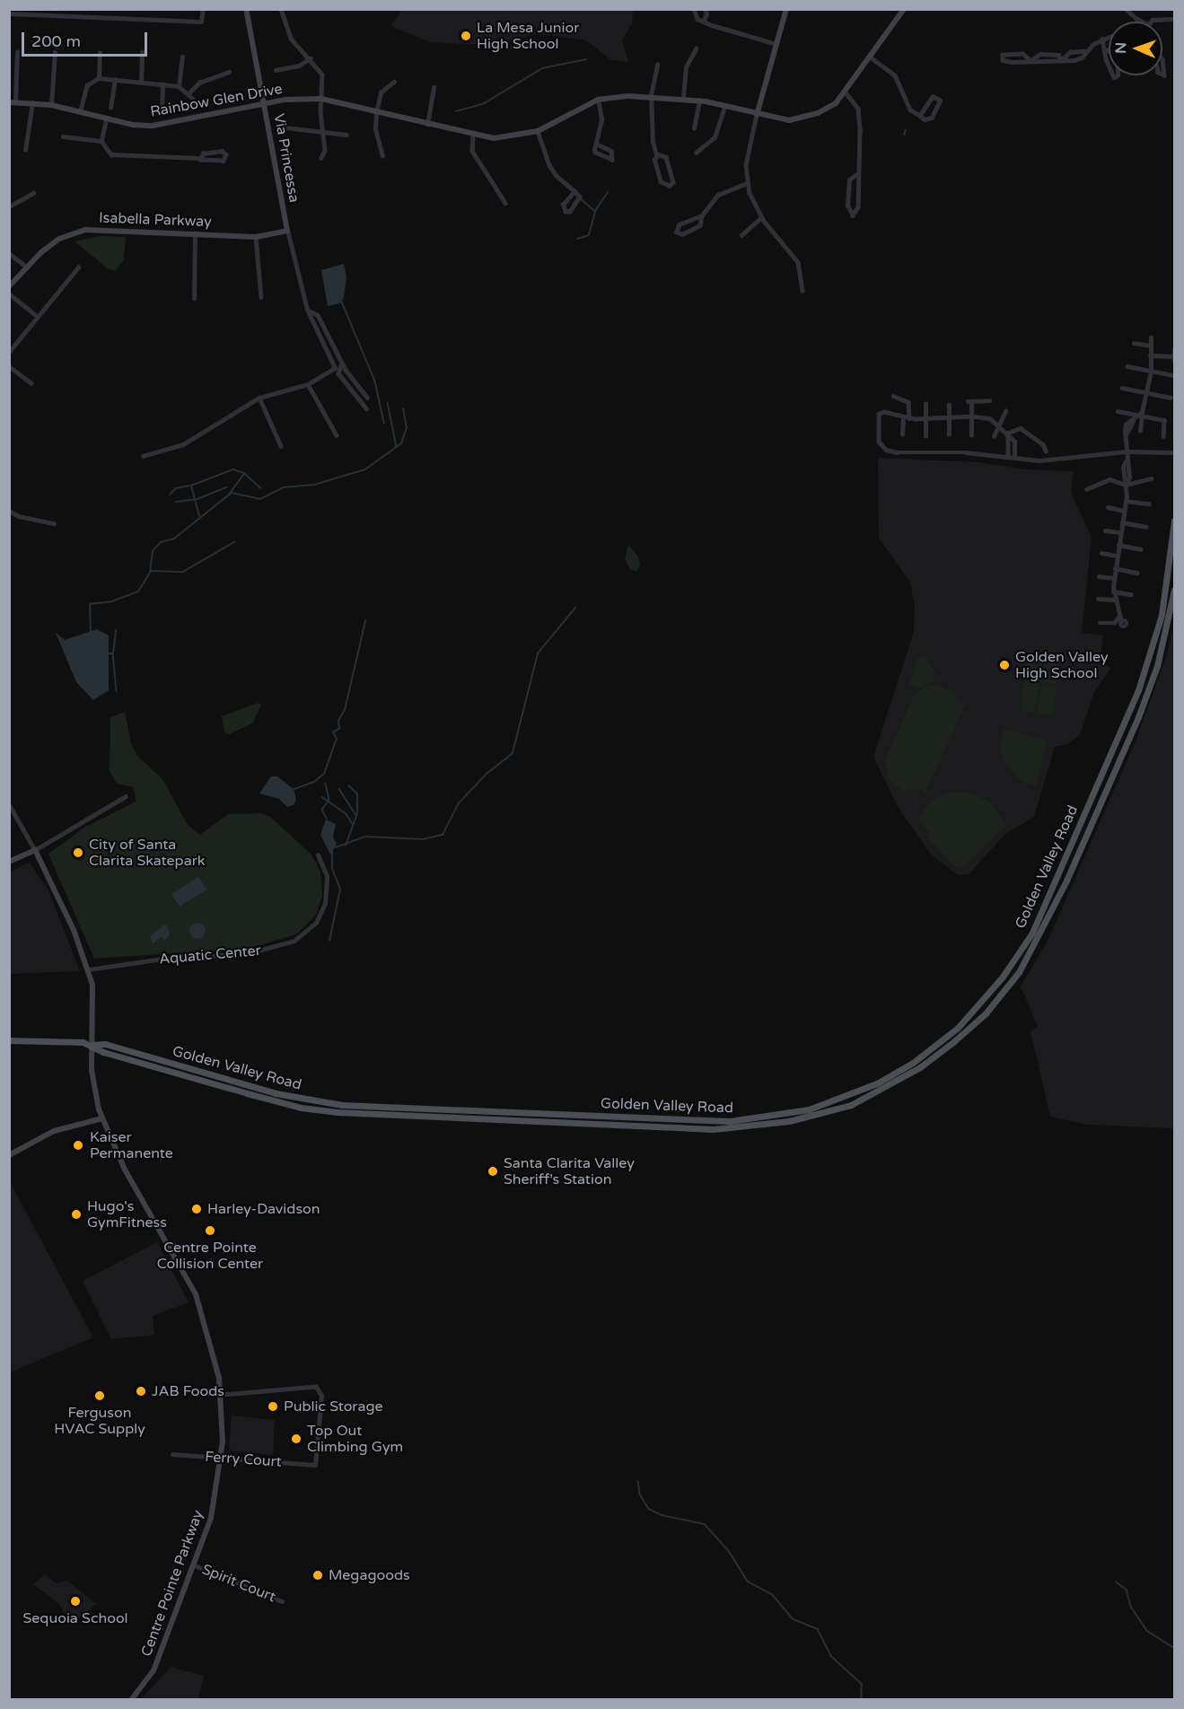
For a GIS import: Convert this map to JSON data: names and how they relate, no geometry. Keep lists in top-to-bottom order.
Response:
{
  "streets": {
    "main road": ["Golden Valley Road"],
    "street": [
      "Rainbow Glen Drive",
      "Via Princessa",
      "Isabella Parkway",
      "Aquatic Center",
      "Ferry Court",
      "Centre Pointe Parkway",
      "Spirit Court"
    ]
  },
  "crossings": [
    ["Rainbow Glen Drive", "Via Princessa"],
    ["Via Princessa", "Isabella Parkway"],
    ["Golden Valley Road", "Centre Pointe Parkway"],
    ["Aquatic Center", "Centre Pointe Parkway"],
    ["Ferry Court", "Centre Pointe Parkway"],
    ["Centre Pointe Parkway", "Spirit Court"]
  ],
  "places": [
    "La Mesa Junior High School",
    "Golden Valley High School",
    "City of Santa Clarita Skatepark",
    "Kaiser Permanente",
    "Santa Clarita Valley Sheriff’s Station",
    "Harley-Davidson",
    "Hugo's GymFitness",
    "Centre Pointe Collision Center",
    "JAB Foods",
    "Ferguson HVAC Supply",
    "Public Storage",
    "Top Out Climbing Gym",
    "Megagoods",
    "Sequoia School"
  ],
  "scale_bar": "200 m",
  "north": "left"
}
